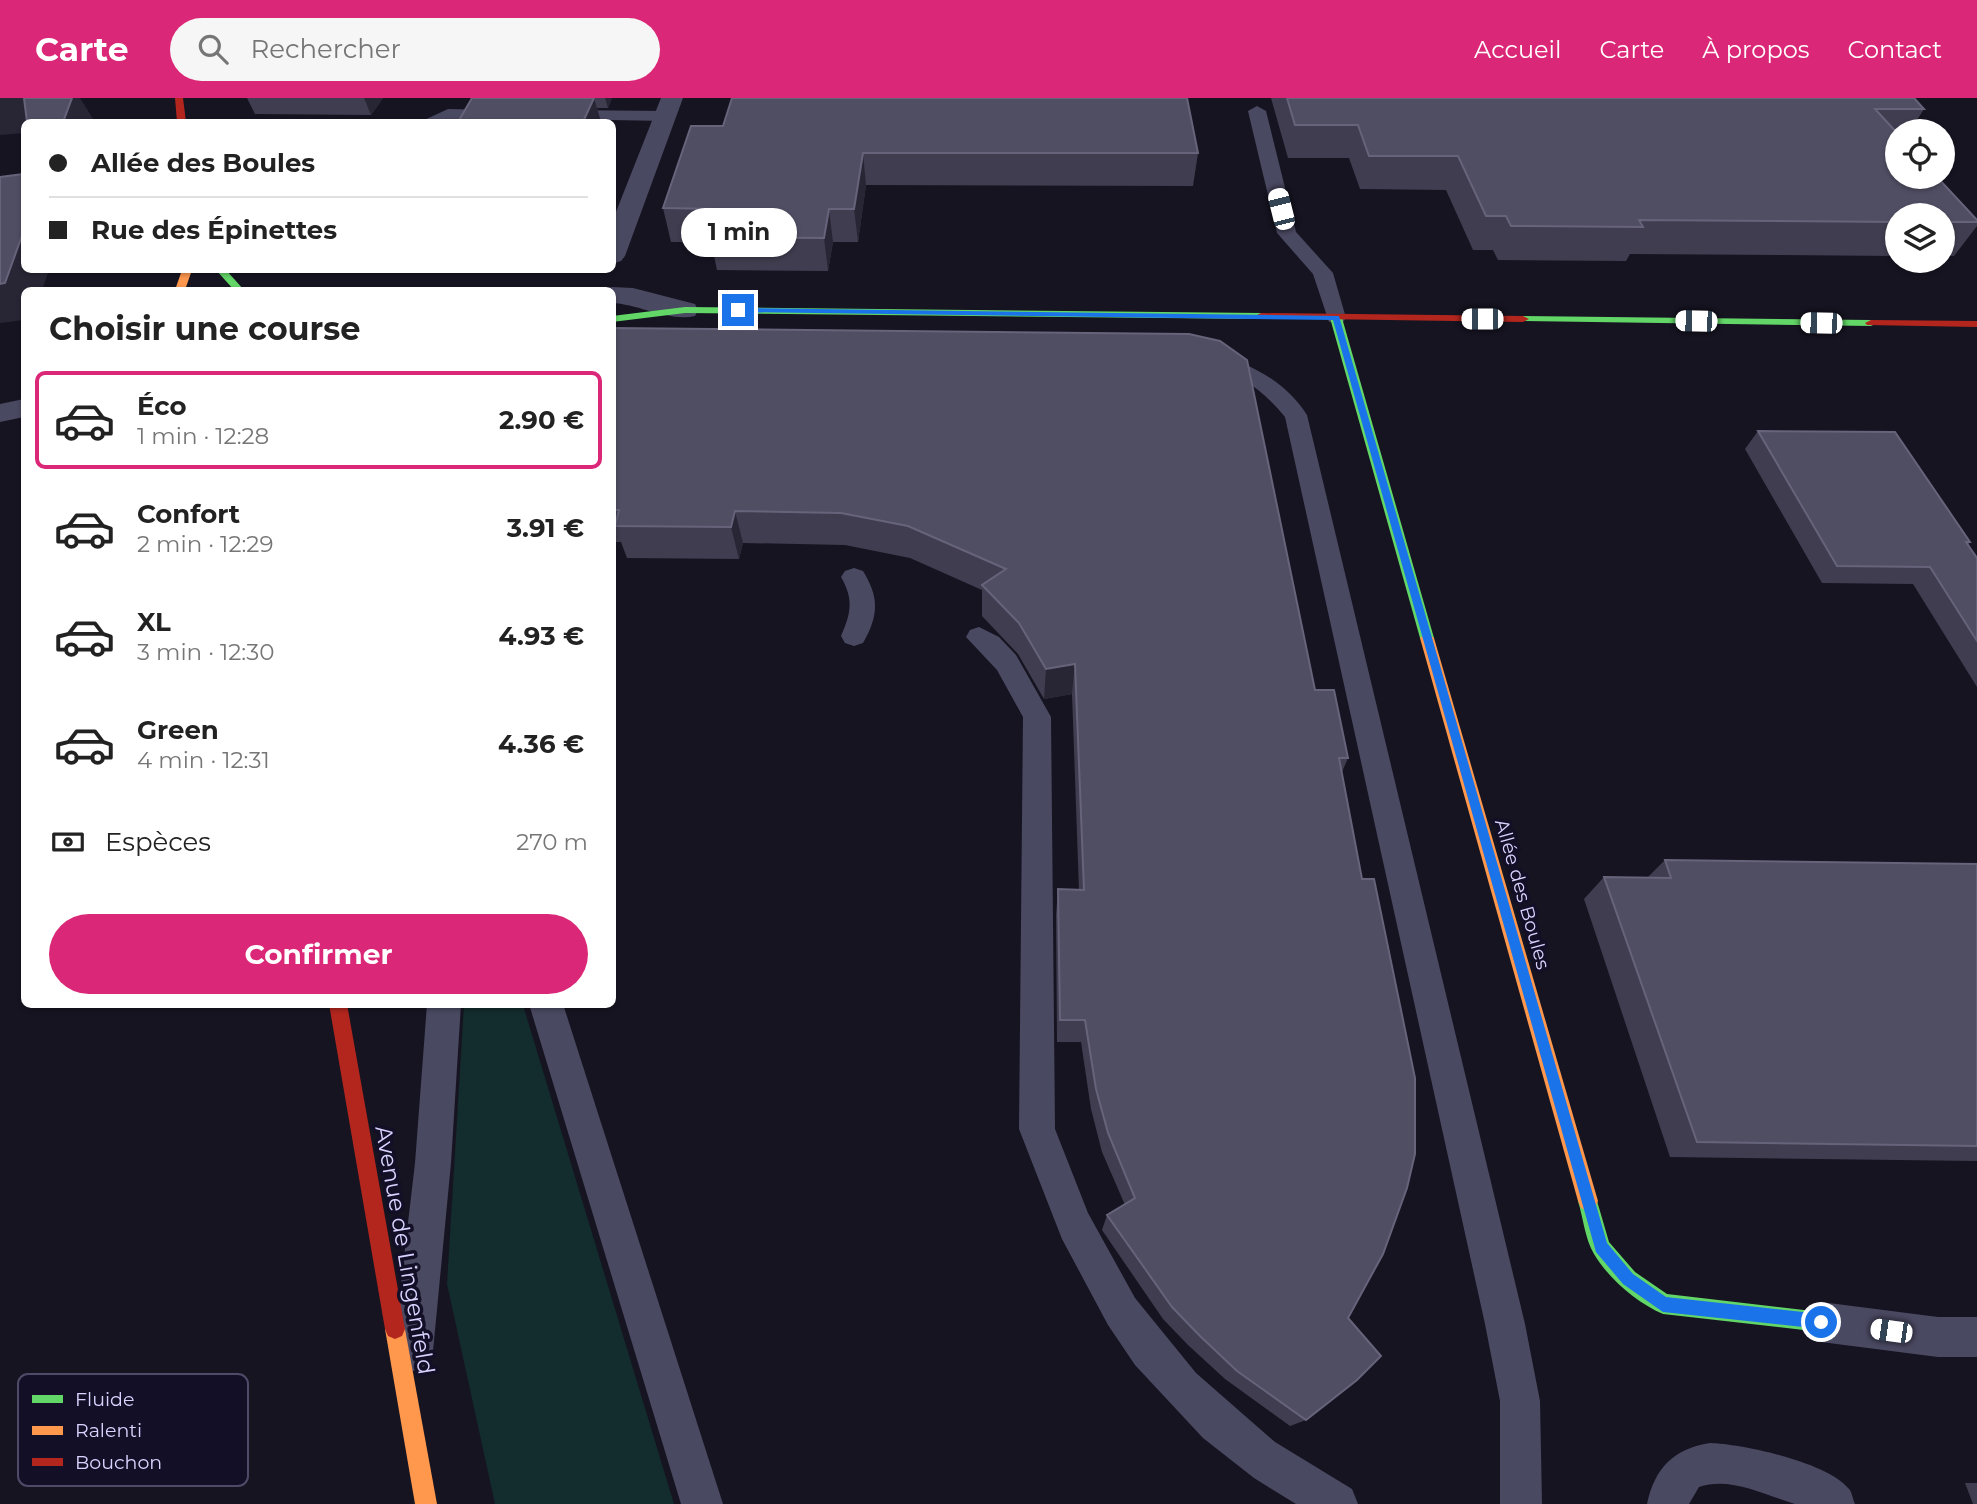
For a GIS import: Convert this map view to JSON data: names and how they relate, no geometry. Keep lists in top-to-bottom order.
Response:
{
  "streets": {
    "street": ["Allée des Boules", "Avenue de Lingenfeld"]
  },
  "legend": ["Fluide", "Ralenti", "Bouchon"],
  "page": {
    "header": "Carte",
    "search": "Rechercher",
    "nav": [
      "Accueil",
      "Carte",
      "À propos",
      "Contact"
    ],
    "banner": ["Allée des Boules", "Rue des Épinettes"],
    "bubble": "1 min",
    "heading": "Choisir une course",
    "list": [
      {
        "name": "Éco",
        "note": "1 min · 12:28",
        "value": "2.90 €"
      },
      {
        "name": "Confort",
        "note": "2 min · 12:29",
        "value": "3.91 €"
      },
      {
        "name": "XL",
        "note": "3 min · 12:30",
        "value": "4.93 €"
      },
      {
        "name": "Green",
        "note": "4 min · 12:31",
        "value": "4.36 €"
      }
    ],
    "pay": ["Espèces", "270 m"],
    "buttons": "Confirmer"
  }
}
